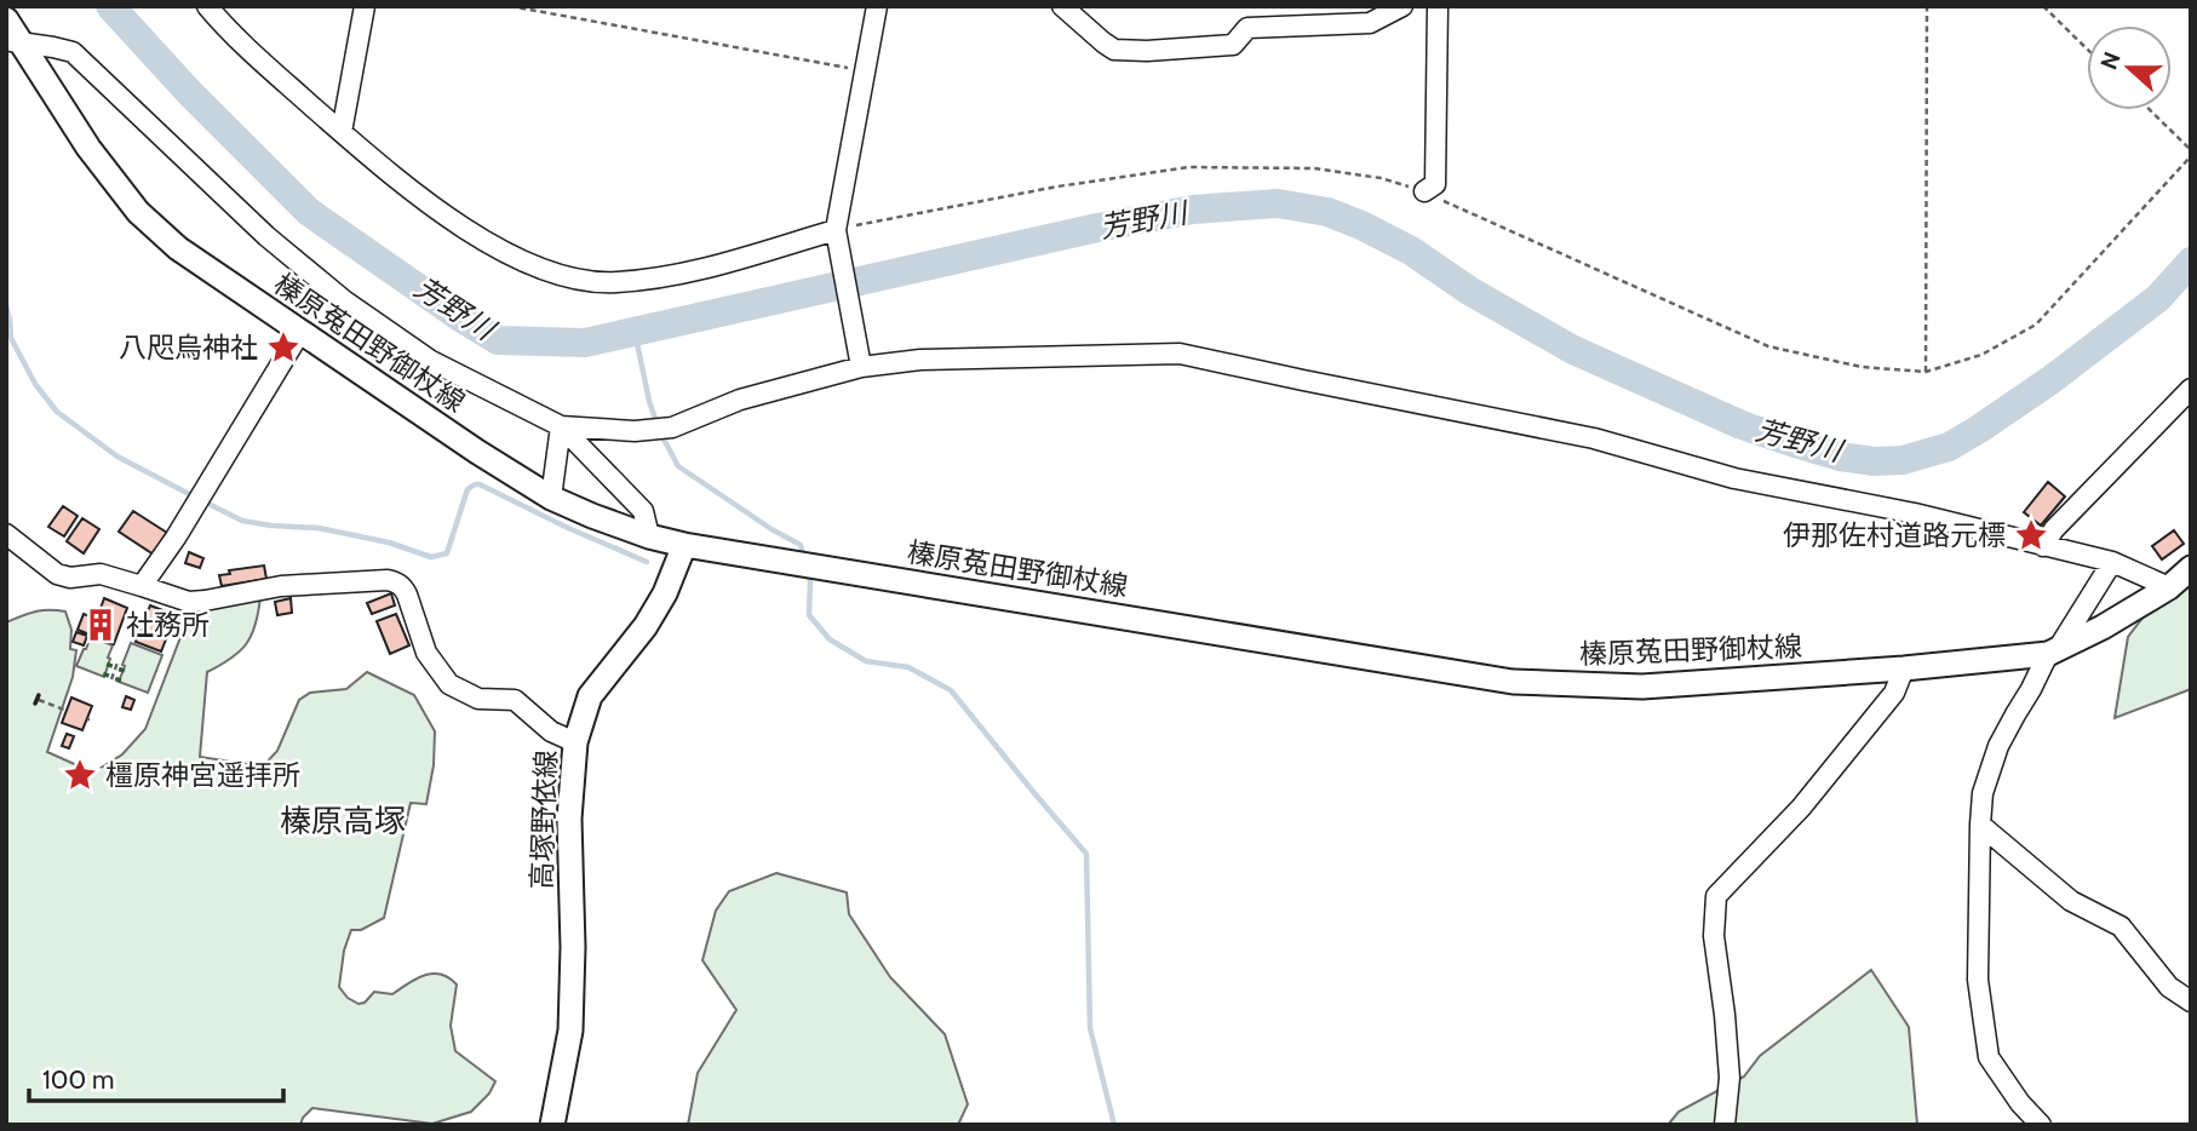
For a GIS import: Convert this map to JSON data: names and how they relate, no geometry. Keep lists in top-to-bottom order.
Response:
{
  "streets": {
    "main road": ["榛原菟田野御杖線", "高塚野依線"]
  },
  "crossings": [
    ["榛原菟田野御杖線", "高塚野依線"]
  ],
  "districts": ["榛原高塚"],
  "water": ["芳野川"],
  "places": {
    "place": ["八咫烏神社", "伊那佐村道路元標", "橿原神宮遥拝所"],
    "building": ["社務所"]
  },
  "scale_bar": "100 m",
  "north": "left"
}
